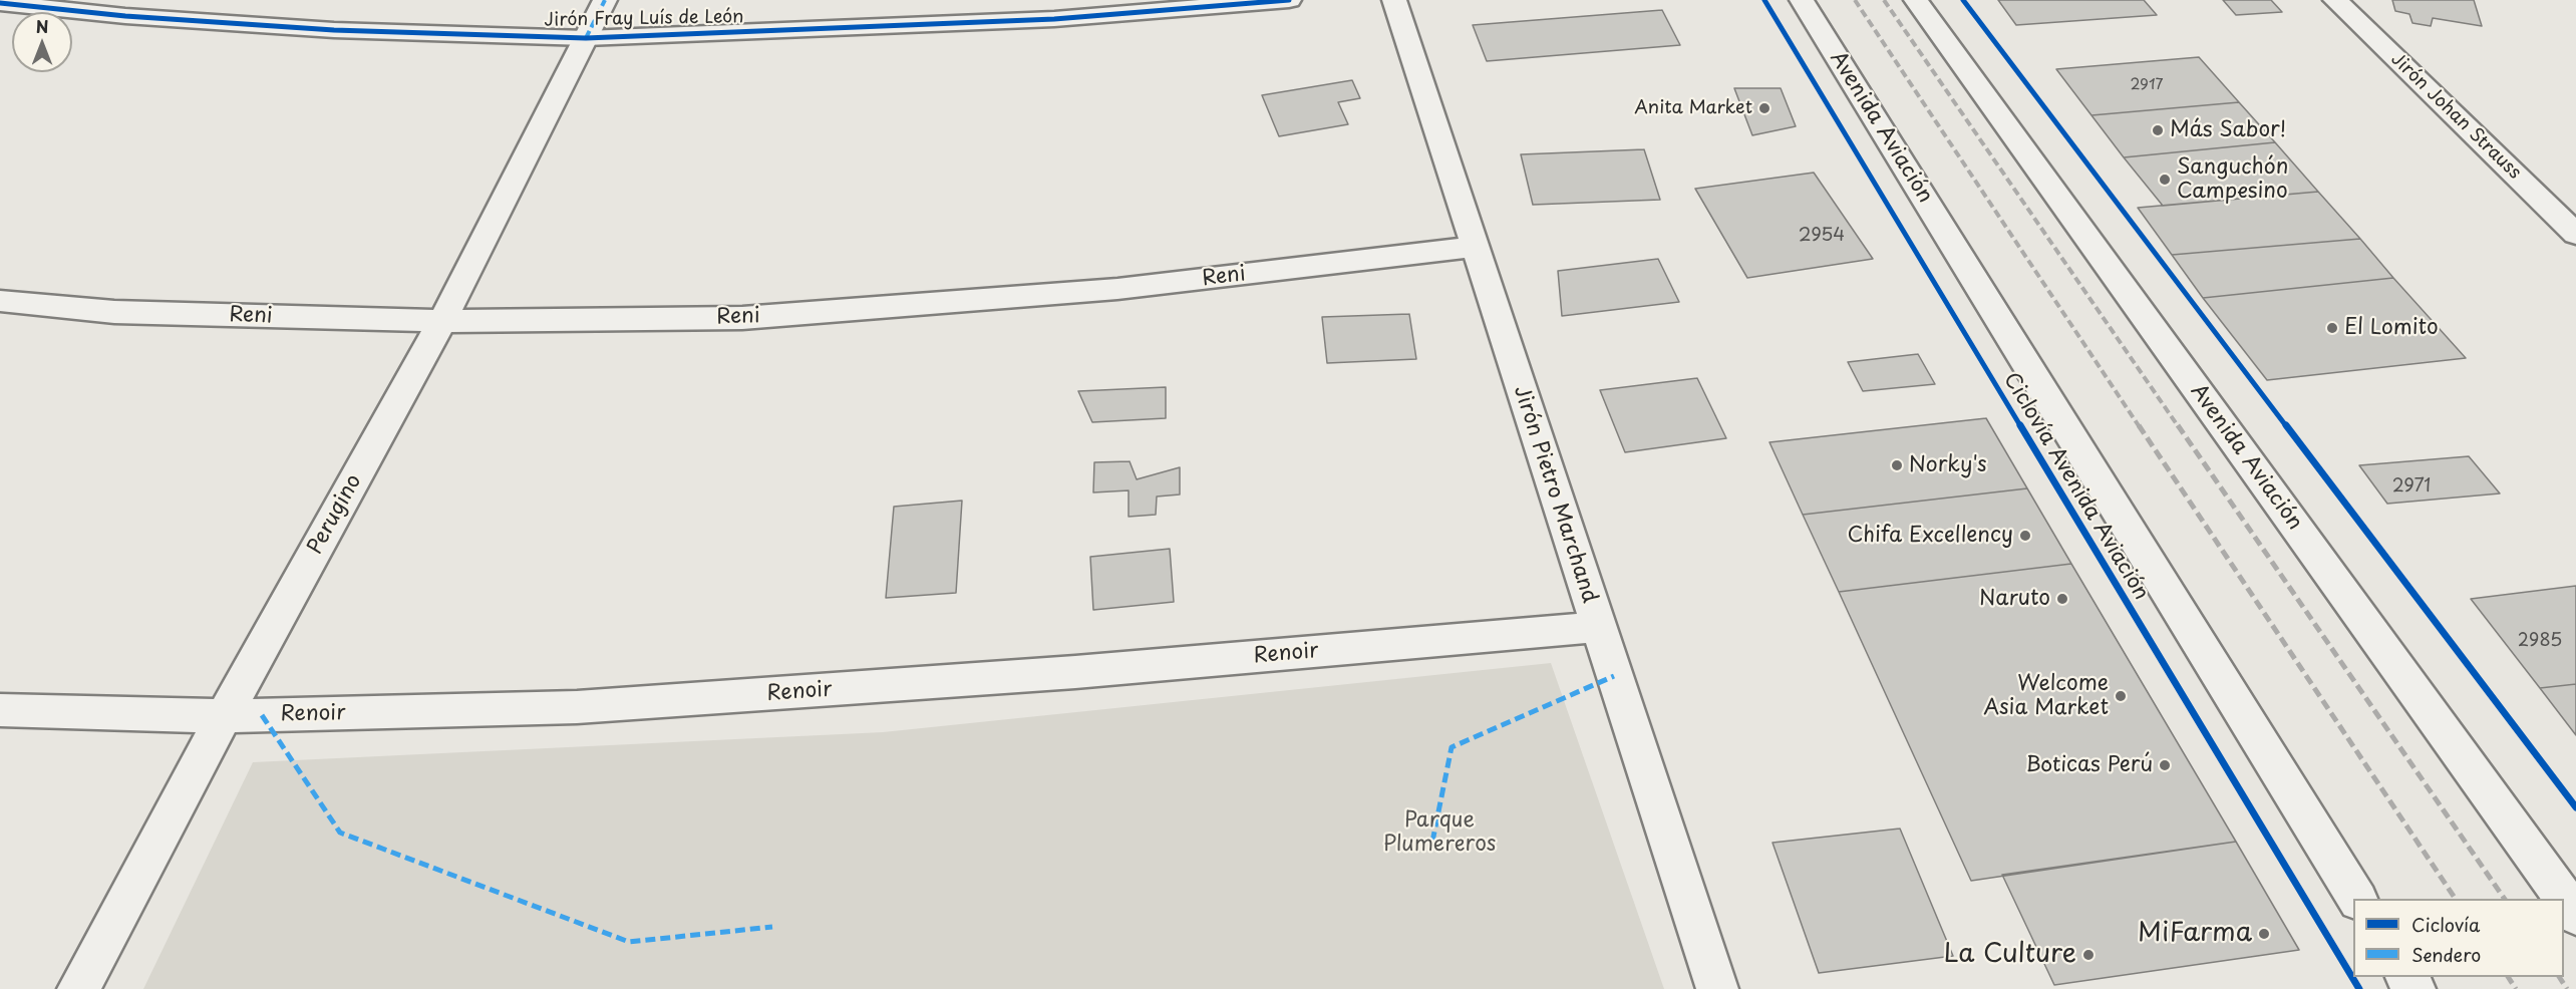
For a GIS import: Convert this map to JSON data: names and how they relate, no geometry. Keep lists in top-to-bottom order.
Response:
{
  "streets": {
    "street": [
      "Jirón Fray Luís de León",
      "Jirón Johan Strauss",
      "Avenida Aviación",
      "Reni",
      "Jirón Pietro Marchand",
      "Perugino",
      "Renoir"
    ],
    "cycle path": ["Ciclovía Avenida Aviación"]
  },
  "crossings": [
    ["Jirón Fray Luís de León", "Perugino"],
    ["Reni", "Jirón Pietro Marchand"],
    ["Reni", "Perugino"],
    ["Jirón Pietro Marchand", "Renoir"],
    ["Perugino", "Renoir"]
  ],
  "parks": ["Parque Plumereros"],
  "places": [
    "Anita Market",
    "Más Sabor!",
    "Sanguchón Campesino",
    "El Lomito",
    "Norky's",
    "Chifa Excellency",
    "Naruto",
    "Welcome Asia Market",
    "Boticas Perú",
    "MiFarma",
    "La Culture"
  ],
  "house_numbers": [
    "2917",
    "2954",
    "2971",
    "2985"
  ],
  "legend": ["Ciclovía", "Sendero"],
  "north": "top"
}
